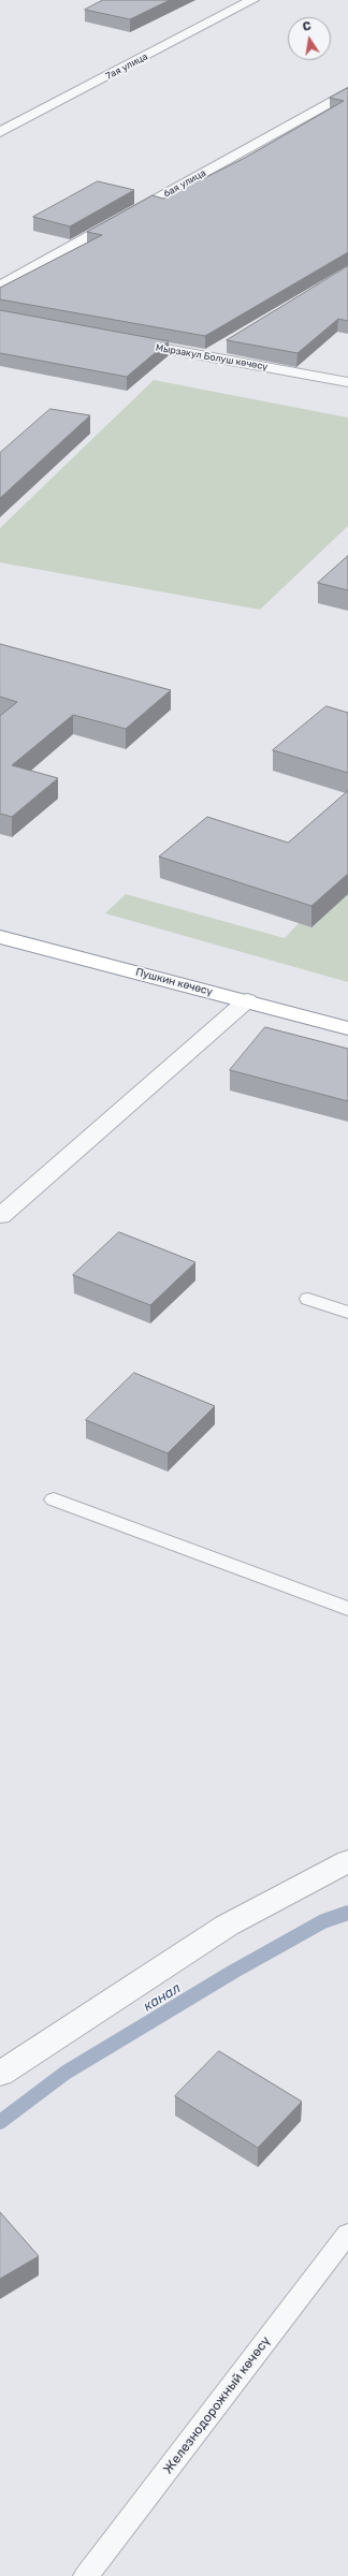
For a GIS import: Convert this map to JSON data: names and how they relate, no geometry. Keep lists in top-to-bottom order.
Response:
{
  "streets": {
    "highway": ["Пушкин көчөсү"],
    "street": ["7ая улица", "6ая улица", "Мырзакул Болуш көчөсү"],
    "lane": ["Железнодорожный көчөсү"]
  },
  "water": ["канал"],
  "north": "top"
}
